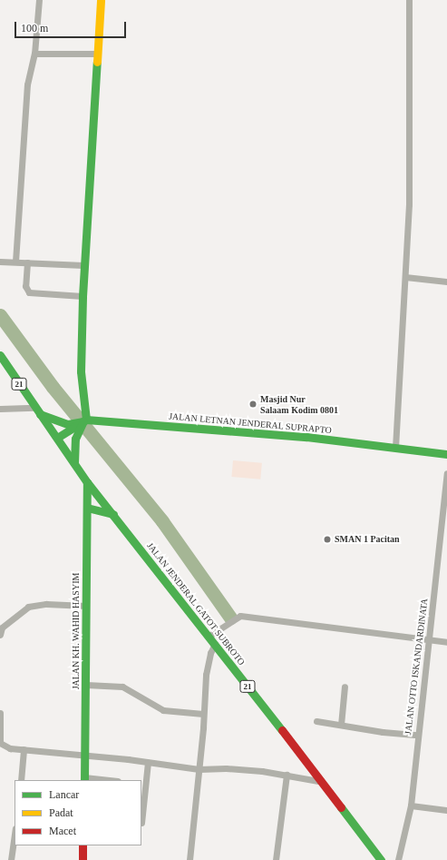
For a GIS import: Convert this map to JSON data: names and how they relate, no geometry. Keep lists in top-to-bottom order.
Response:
{
  "streets": {
    "main road": [
      "21",
      "JALAN LETNAN JENDERAL SUPRAPTO",
      "JALAN JENDERAL GATOT SUBROTO",
      "JALAN KH. WAHID HASYIM"
    ],
    "street": ["JALAN OTTO ISKANDARDINATA"]
  },
  "crossings": [
    ["21", "JALAN LETNAN JENDERAL SUPRAPTO"],
    ["21", "JALAN JENDERAL GATOT SUBROTO"],
    ["21", "JALAN KH. WAHID HASYIM"],
    ["JALAN JENDERAL GATOT SUBROTO", "JALAN KH. WAHID HASYIM"]
  ],
  "places": ["Masjid Nur Salaam Kodim 0801", "SMAN 1 Pacitan"],
  "legend": ["Lancar", "Padat", "Macet"],
  "scale_bar": "100 m"
}
